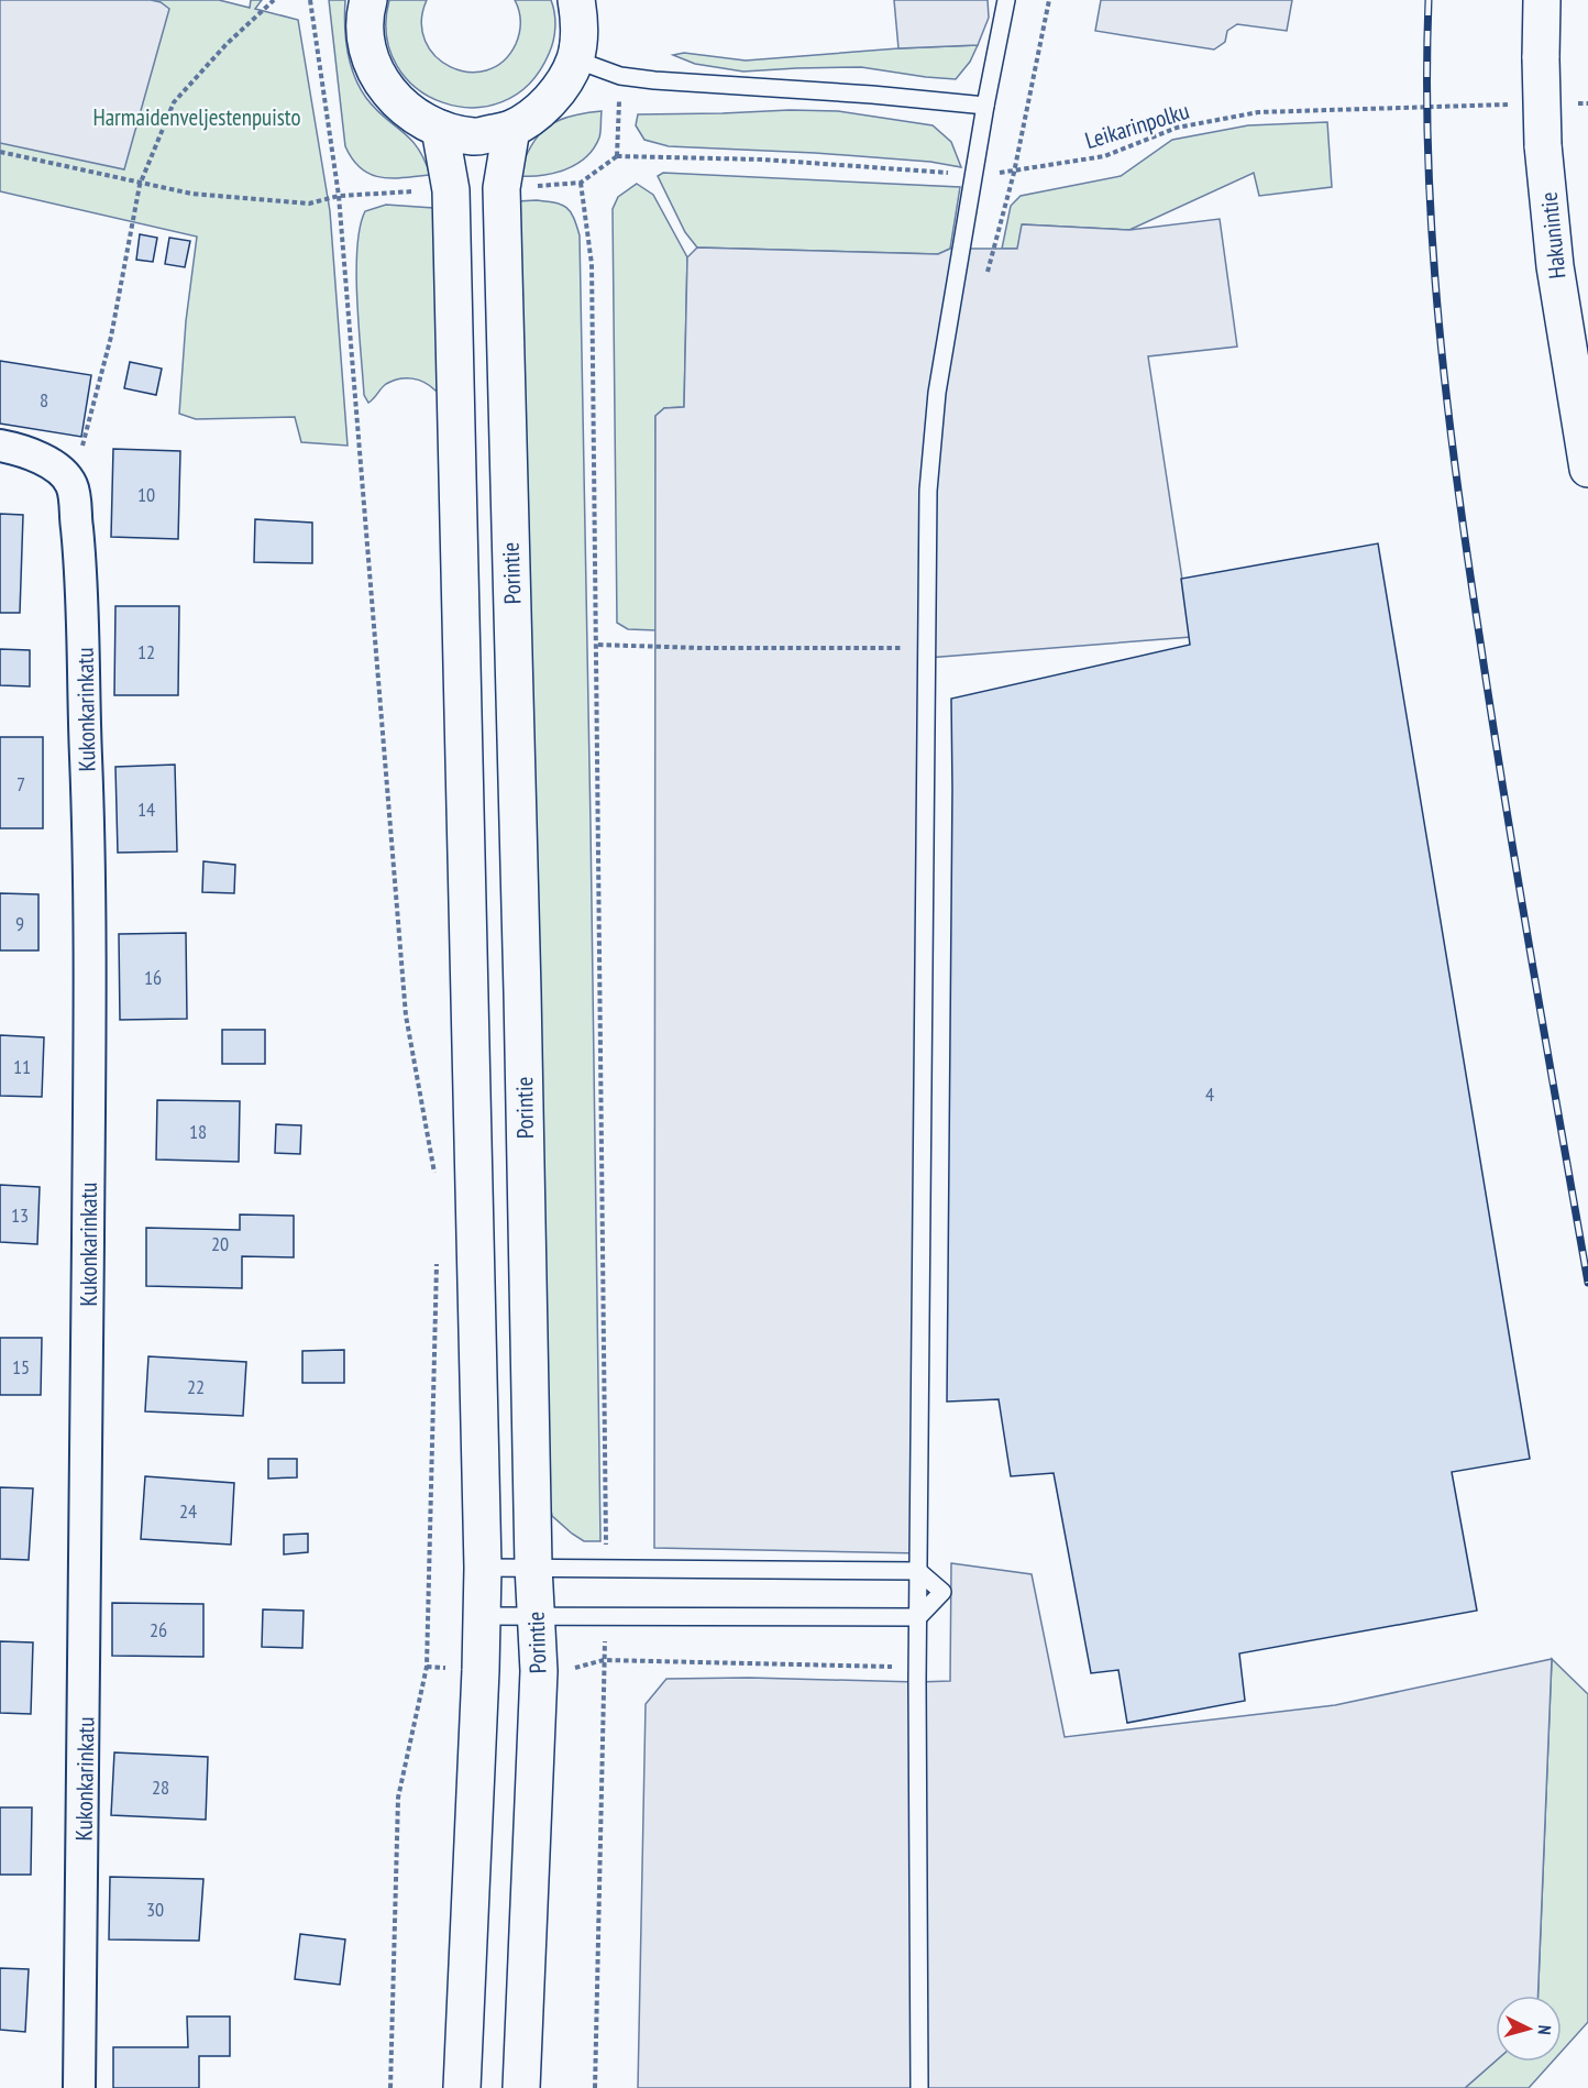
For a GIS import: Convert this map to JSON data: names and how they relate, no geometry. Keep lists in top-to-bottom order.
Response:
{
  "streets": {
    "main road": ["Hakunintie", "Porintie"],
    "street": ["Kukonkarinkatu"],
    "path": ["Leikarinpolku"]
  },
  "parks": ["Harmaidenveljestenpuisto"],
  "house_numbers": [
    "8",
    "10",
    "12",
    "7",
    "14",
    "9",
    "16",
    "11",
    "4",
    "18",
    "13",
    "20",
    "15",
    "22",
    "24",
    "26",
    "28",
    "30"
  ],
  "north": "right"
}
